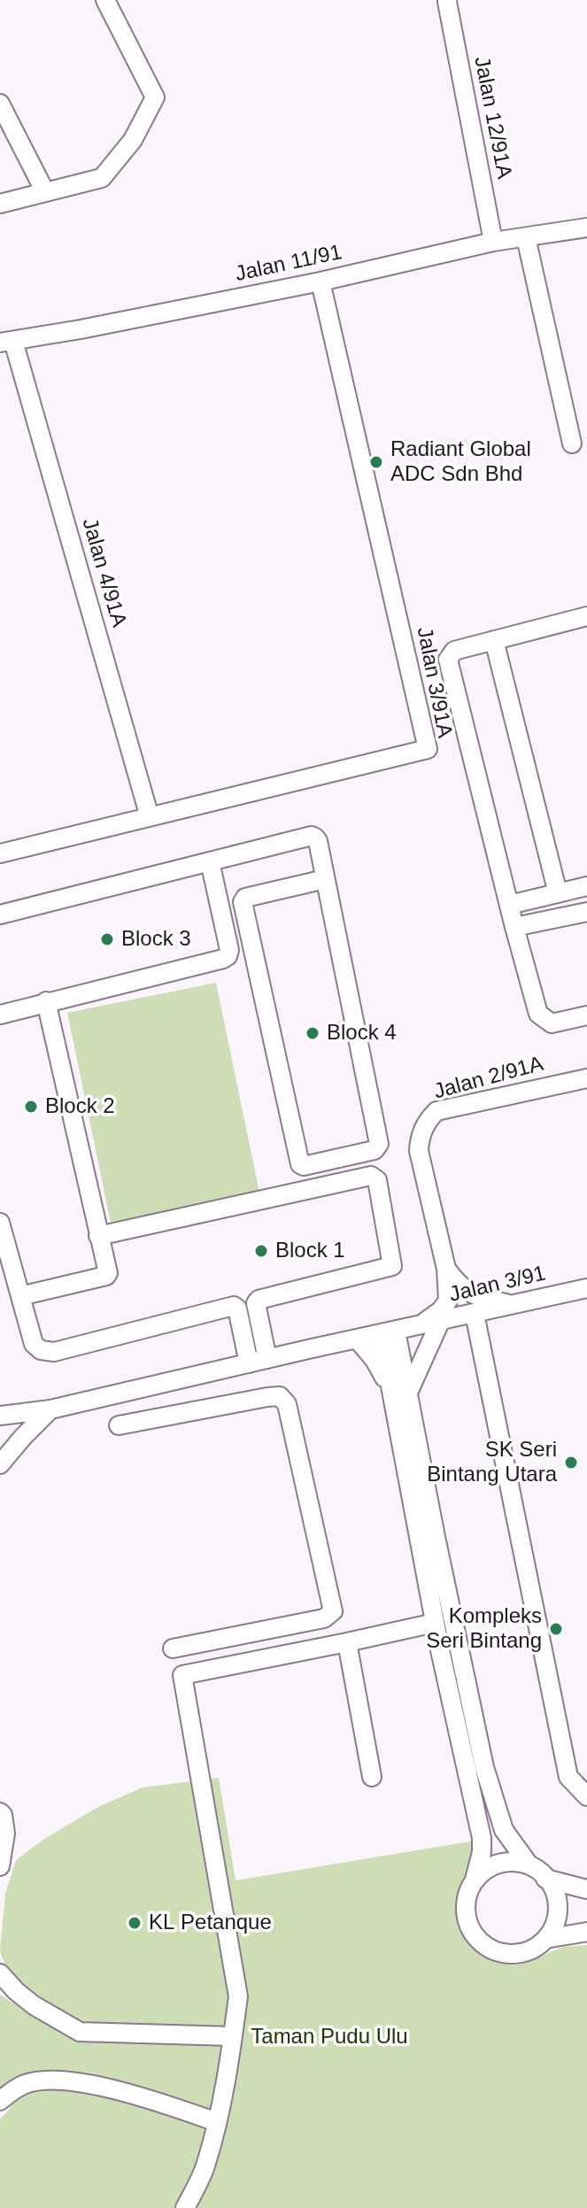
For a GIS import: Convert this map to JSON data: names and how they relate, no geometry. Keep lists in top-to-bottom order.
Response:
{
  "streets": {
    "street": [
      "Jalan 12/91A",
      "Jalan 11/91",
      "Jalan 4/91A",
      "Jalan 3/91A",
      "Jalan 2/91A",
      "Jalan 3/91"
    ]
  },
  "crossings": [
    ["Jalan 12/91A", "Jalan 11/91"],
    ["Jalan 11/91", "Jalan 4/91A"],
    ["Jalan 11/91", "Jalan 3/91A"],
    ["Jalan 4/91A", "Jalan 3/91A"],
    ["Jalan 2/91A", "Jalan 3/91"]
  ],
  "parks": ["Taman Pudu Ulu"],
  "places": [
    "Radiant Global ADC Sdn Bhd",
    "Block 3",
    "Block 4",
    "Block 2",
    "Block 1",
    "SK Seri Bintang Utara",
    "Kompleks Seri Bintang",
    "KL Petanque"
  ]
}
